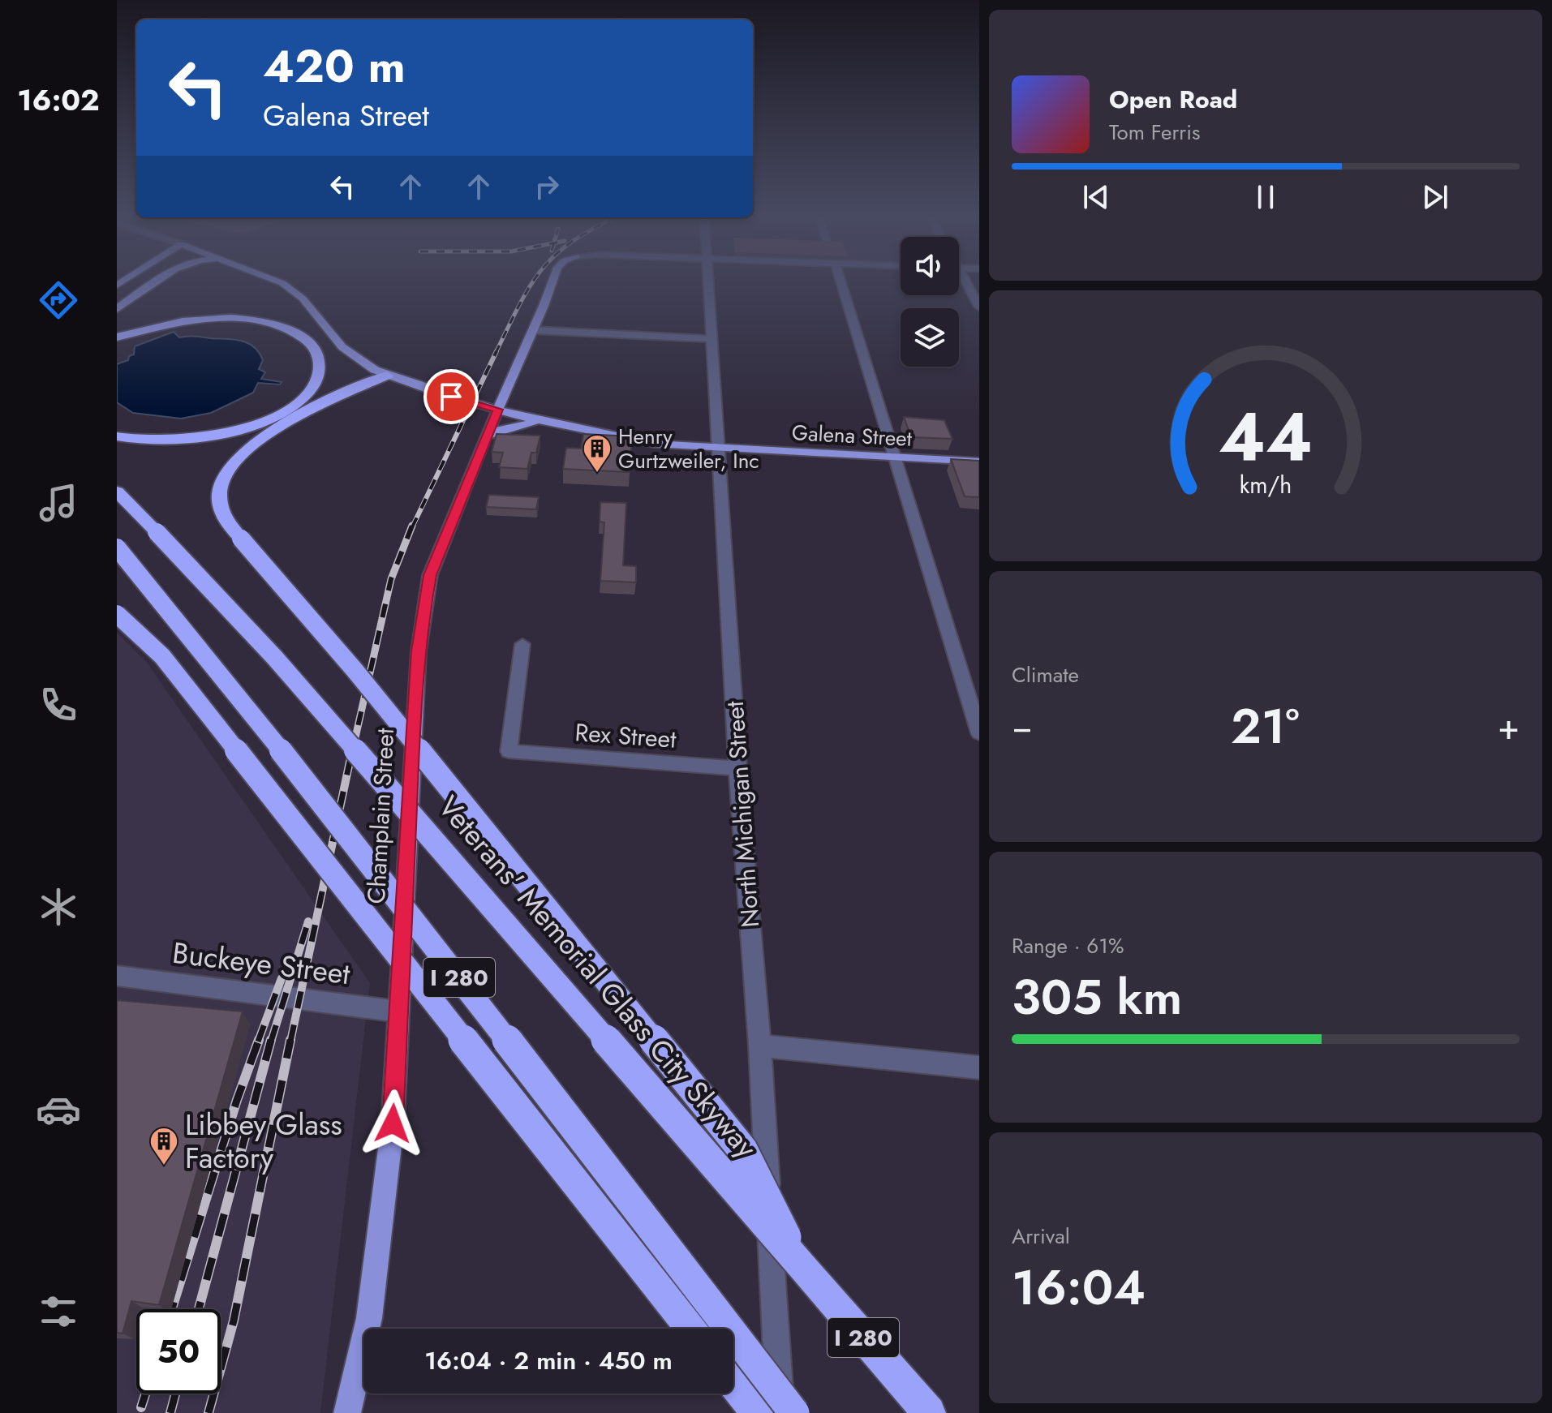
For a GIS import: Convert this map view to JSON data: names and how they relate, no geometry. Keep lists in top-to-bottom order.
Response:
{
  "streets": {
    "highway": ["Veterans' Memorial Glass City Skyway", "I 280"],
    "main road": ["Galena Street", "Champlain Street"],
    "street": ["Rex Street", "North Michigan Street", "Buckeye Street"]
  },
  "crossings": [
    ["Galena Street", "North Michigan Street"],
    ["Galena Street", "Champlain Street"],
    ["Rex Street", "North Michigan Street"],
    ["Champlain Street", "Buckeye Street"]
  ],
  "places": {
    "building": ["Henry Gurtzweiler, Inc", "Libbey Glass Factory"]
  },
  "page": {
    "tabs": "16:02",
    "turn": ["420 m", "Galena Street"],
    "song": ["Open Road", "Tom Ferris"],
    "tile": [
      "Climate",
      ["Range · 61%", "305 km"],
      ["Arrival", "16:04"]
    ],
    "heat": ["−", "21°", "+"],
    "limit": "50",
    "trip": "16:04 · 2 min · 450 m",
    "gauge": ["44", "km/h"]
  }
}
